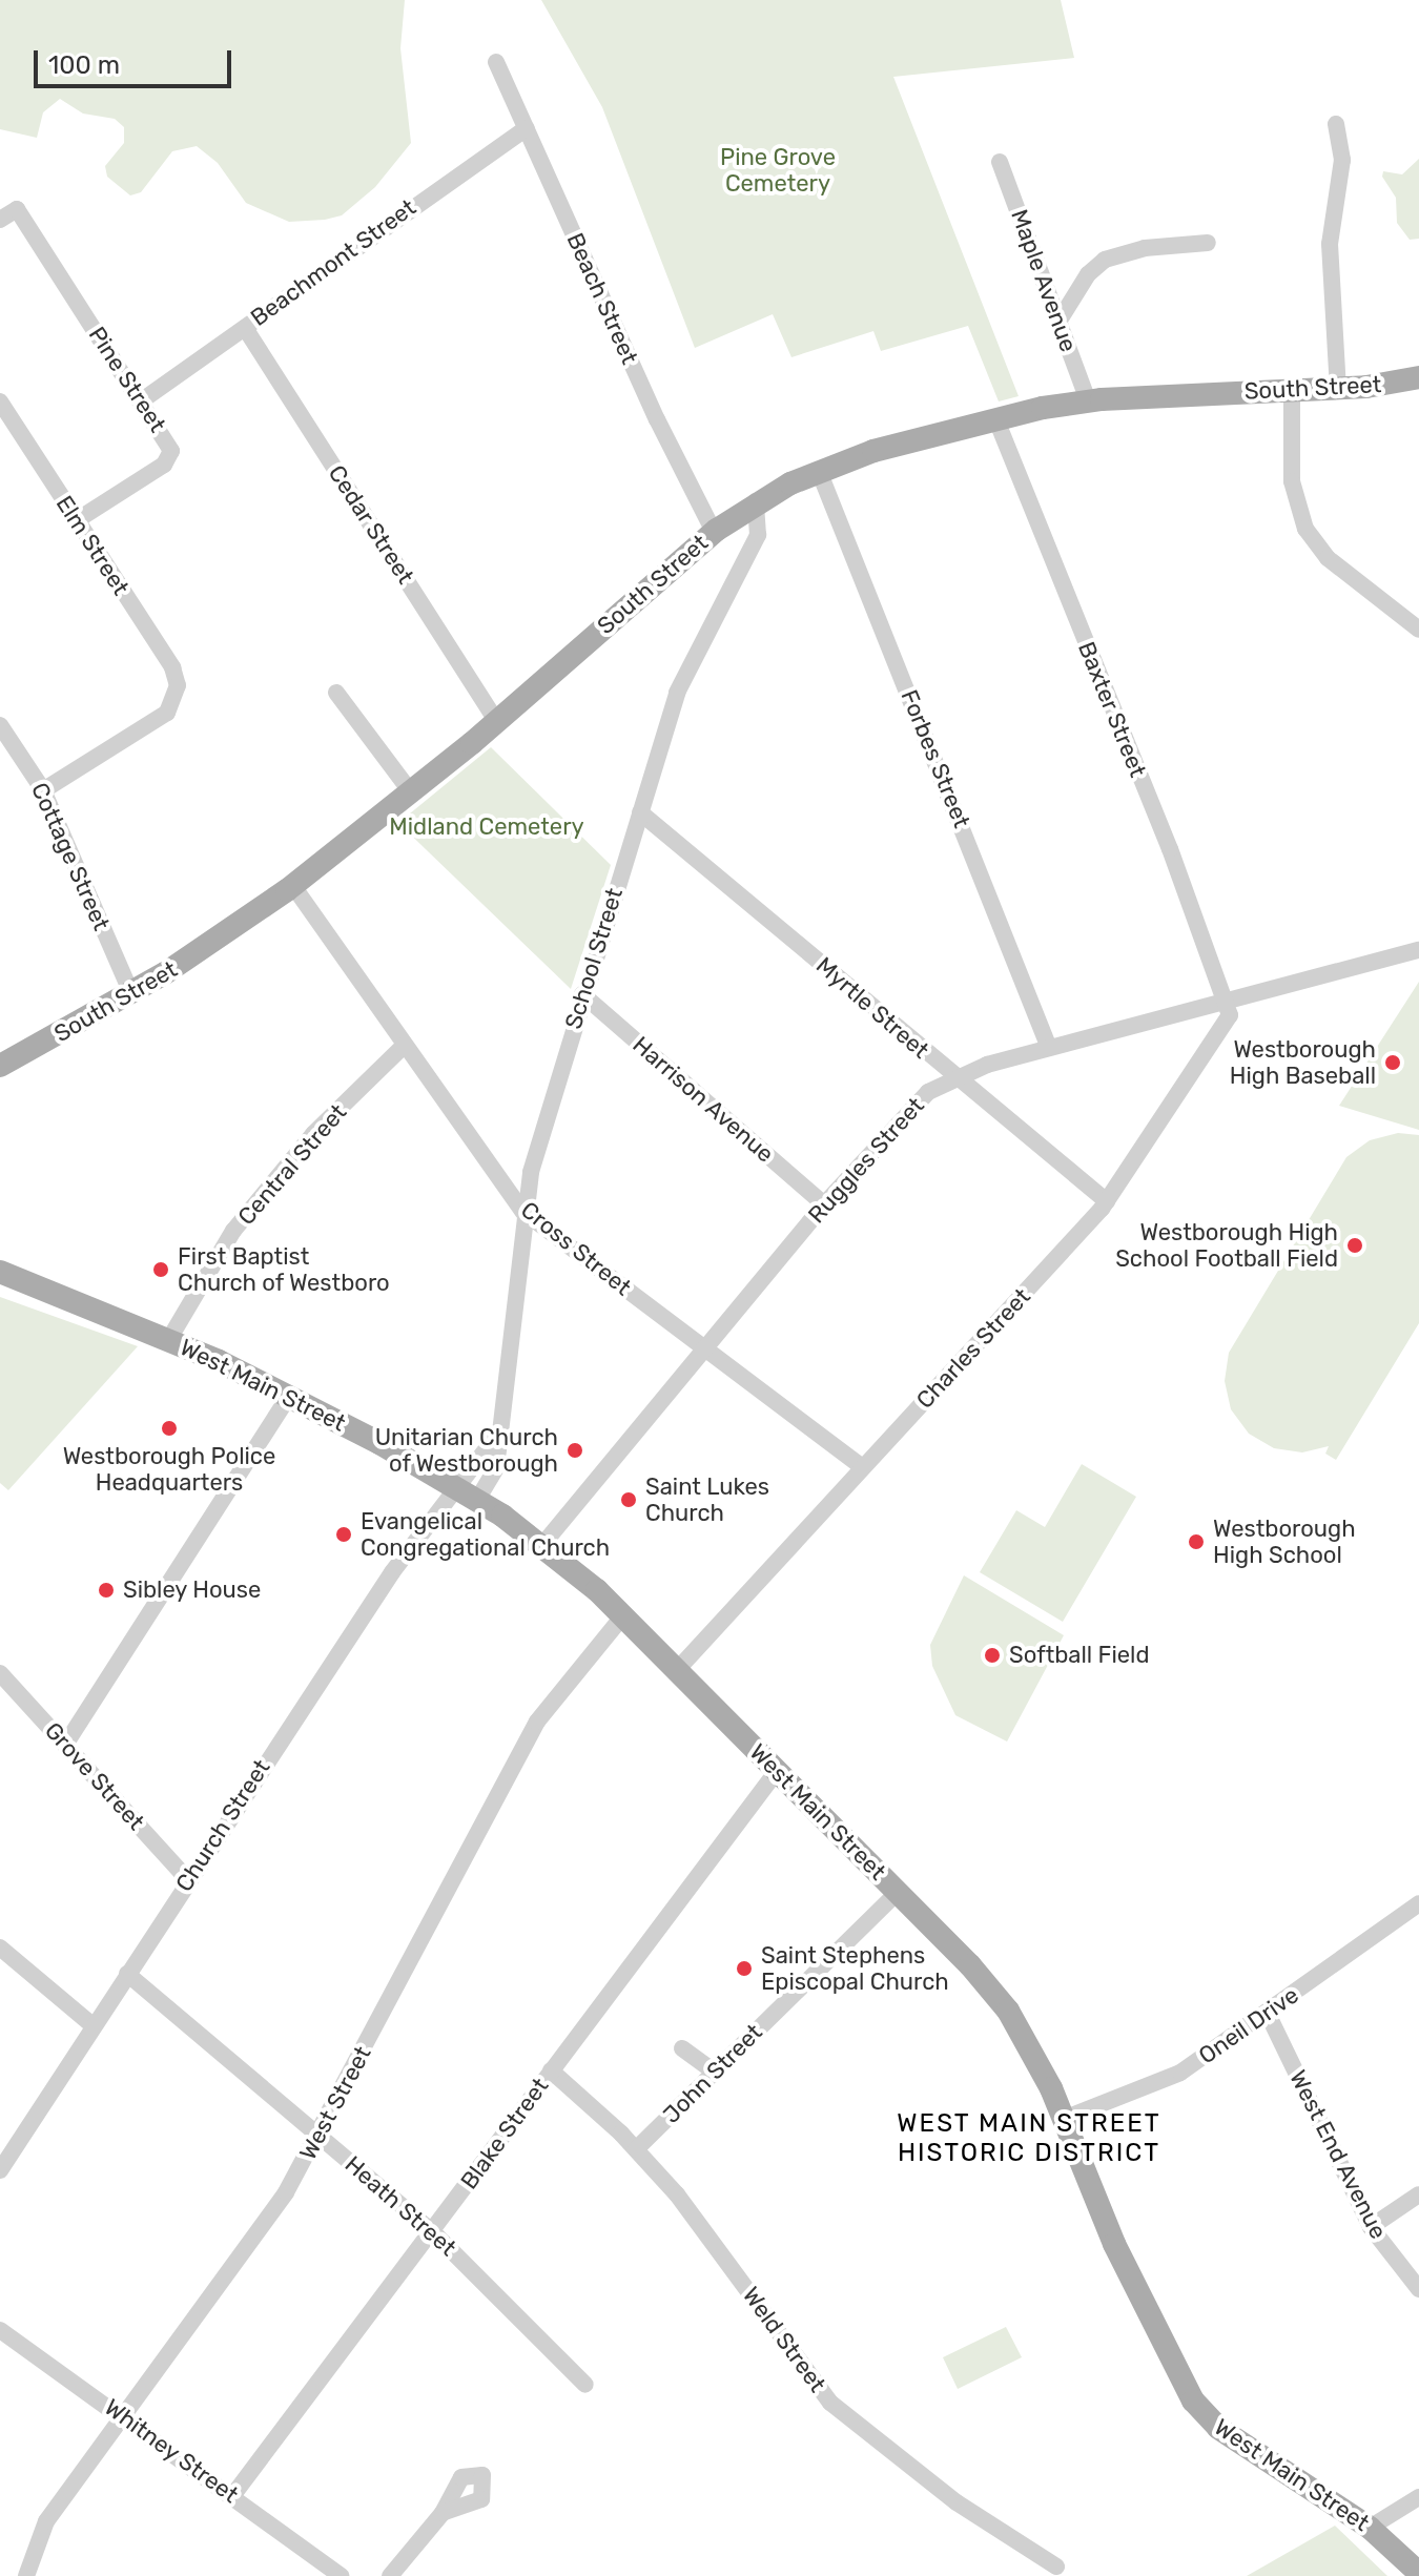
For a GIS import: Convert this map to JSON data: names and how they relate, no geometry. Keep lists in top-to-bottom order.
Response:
{
  "streets": {
    "main road": ["South Street", "West Main Street"],
    "street": [
      "Beachmont Street",
      "Maple Avenue",
      "Beach Street",
      "Pine Street",
      "Cedar Street",
      "Elm Street",
      "Baxter Street",
      "Forbes Street",
      "Cottage Street",
      "School Street",
      "Myrtle Street",
      "Harrison Avenue",
      "Ruggles Street",
      "Central Street",
      "Cross Street",
      "Charles Street",
      "Grove Street",
      "Church Street",
      "Oneil Drive",
      "John Street",
      "West Street",
      "Blake Street",
      "West End Avenue",
      "Heath Street",
      "Weld Street",
      "Whitney Street"
    ]
  },
  "crossings": [
    ["Beachmont Street", "Beach Street"],
    ["Beachmont Street", "Pine Street"],
    ["Beachmont Street", "Cedar Street"],
    ["Maple Avenue", "South Street"],
    ["Beach Street", "South Street"],
    ["Pine Street", "Elm Street"],
    ["South Street", "Cedar Street"],
    ["South Street", "Baxter Street"],
    ["South Street", "Forbes Street"],
    ["South Street", "Cottage Street"],
    ["South Street", "School Street"],
    ["South Street", "Cross Street"],
    ["Elm Street", "Cottage Street"],
    ["Baxter Street", "Ruggles Street"],
    ["Baxter Street", "Charles Street"],
    ["Forbes Street", "Ruggles Street"],
    ["School Street", "Myrtle Street"],
    ["School Street", "Harrison Avenue"],
    ["School Street", "Cross Street"],
    ["School Street", "West Main Street"],
    ["School Street", "Church Street"],
    ["Myrtle Street", "Ruggles Street"],
    ["Myrtle Street", "Charles Street"],
    ["Harrison Avenue", "Ruggles Street"],
    ["Ruggles Street", "Cross Street"],
    ["Ruggles Street", "Charles Street"],
    ["Ruggles Street", "West Main Street"],
    ["Central Street", "Cross Street"],
    ["Central Street", "West Main Street"],
    ["Cross Street", "Charles Street"],
    ["Charles Street", "West Main Street"],
    ["West Main Street", "Church Street"],
    ["West Main Street", "Oneil Drive"],
    ["West Main Street", "John Street"],
    ["West Main Street", "West Street"],
    ["West Main Street", "Blake Street"],
    ["Grove Street", "Church Street"],
    ["Church Street", "Heath Street"],
    ["Oneil Drive", "West End Avenue"],
    ["John Street", "Weld Street"],
    ["West Street", "Heath Street"],
    ["West Street", "Whitney Street"],
    ["Blake Street", "Heath Street"],
    ["Blake Street", "Weld Street"],
    ["Blake Street", "Whitney Street"]
  ],
  "districts": ["WEST MAIN STREET HISTORIC DISTRICT"],
  "parks": ["Pine Grove Cemetery", "Midland Cemetery"],
  "places": [
    "Westborough High Baseball",
    "Westborough High School Football Field",
    "First Baptist Church of Westboro",
    "Westborough Police Headquarters",
    "Unitarian Church of Westborough",
    "Saint Lukes Church",
    "Evangelical Congregational Church",
    "Westborough High School",
    "Sibley House",
    "Softball Field",
    "Saint Stephens Episcopal Church"
  ],
  "scale_bar": "100 m"
}
